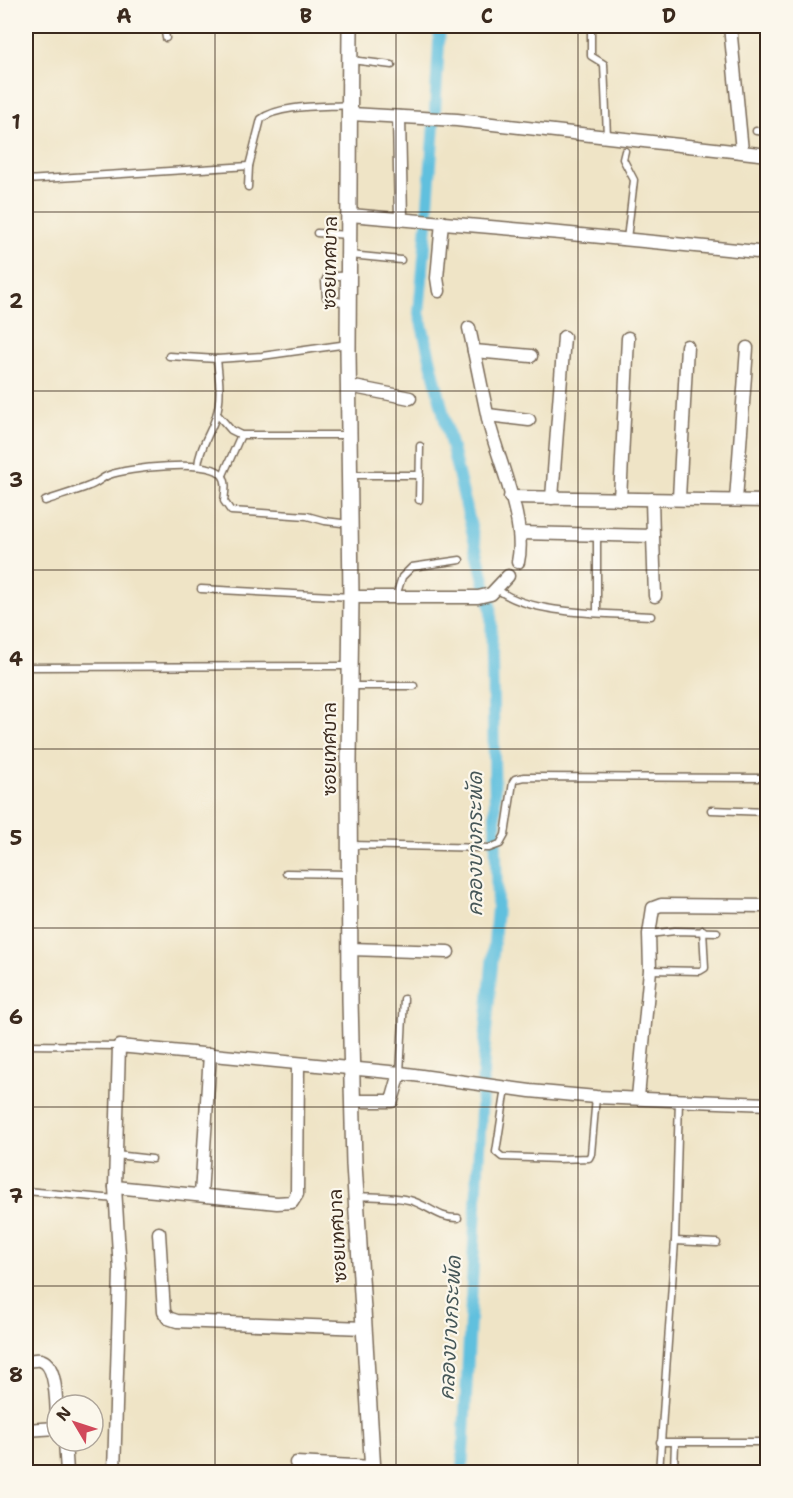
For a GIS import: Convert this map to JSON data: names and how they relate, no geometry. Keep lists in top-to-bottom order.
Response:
{
  "streets": {
    "street": ["ซอยเทศบาล"]
  },
  "water": ["คลองบางกระพัด"],
  "north": "top left",
  "grid": {
    "columns": [
      "A",
      "B",
      "C",
      "D"
    ],
    "rows": [
      "1",
      "2",
      "3",
      "4",
      "5",
      "6",
      "7",
      "8"
    ]
  }
}
